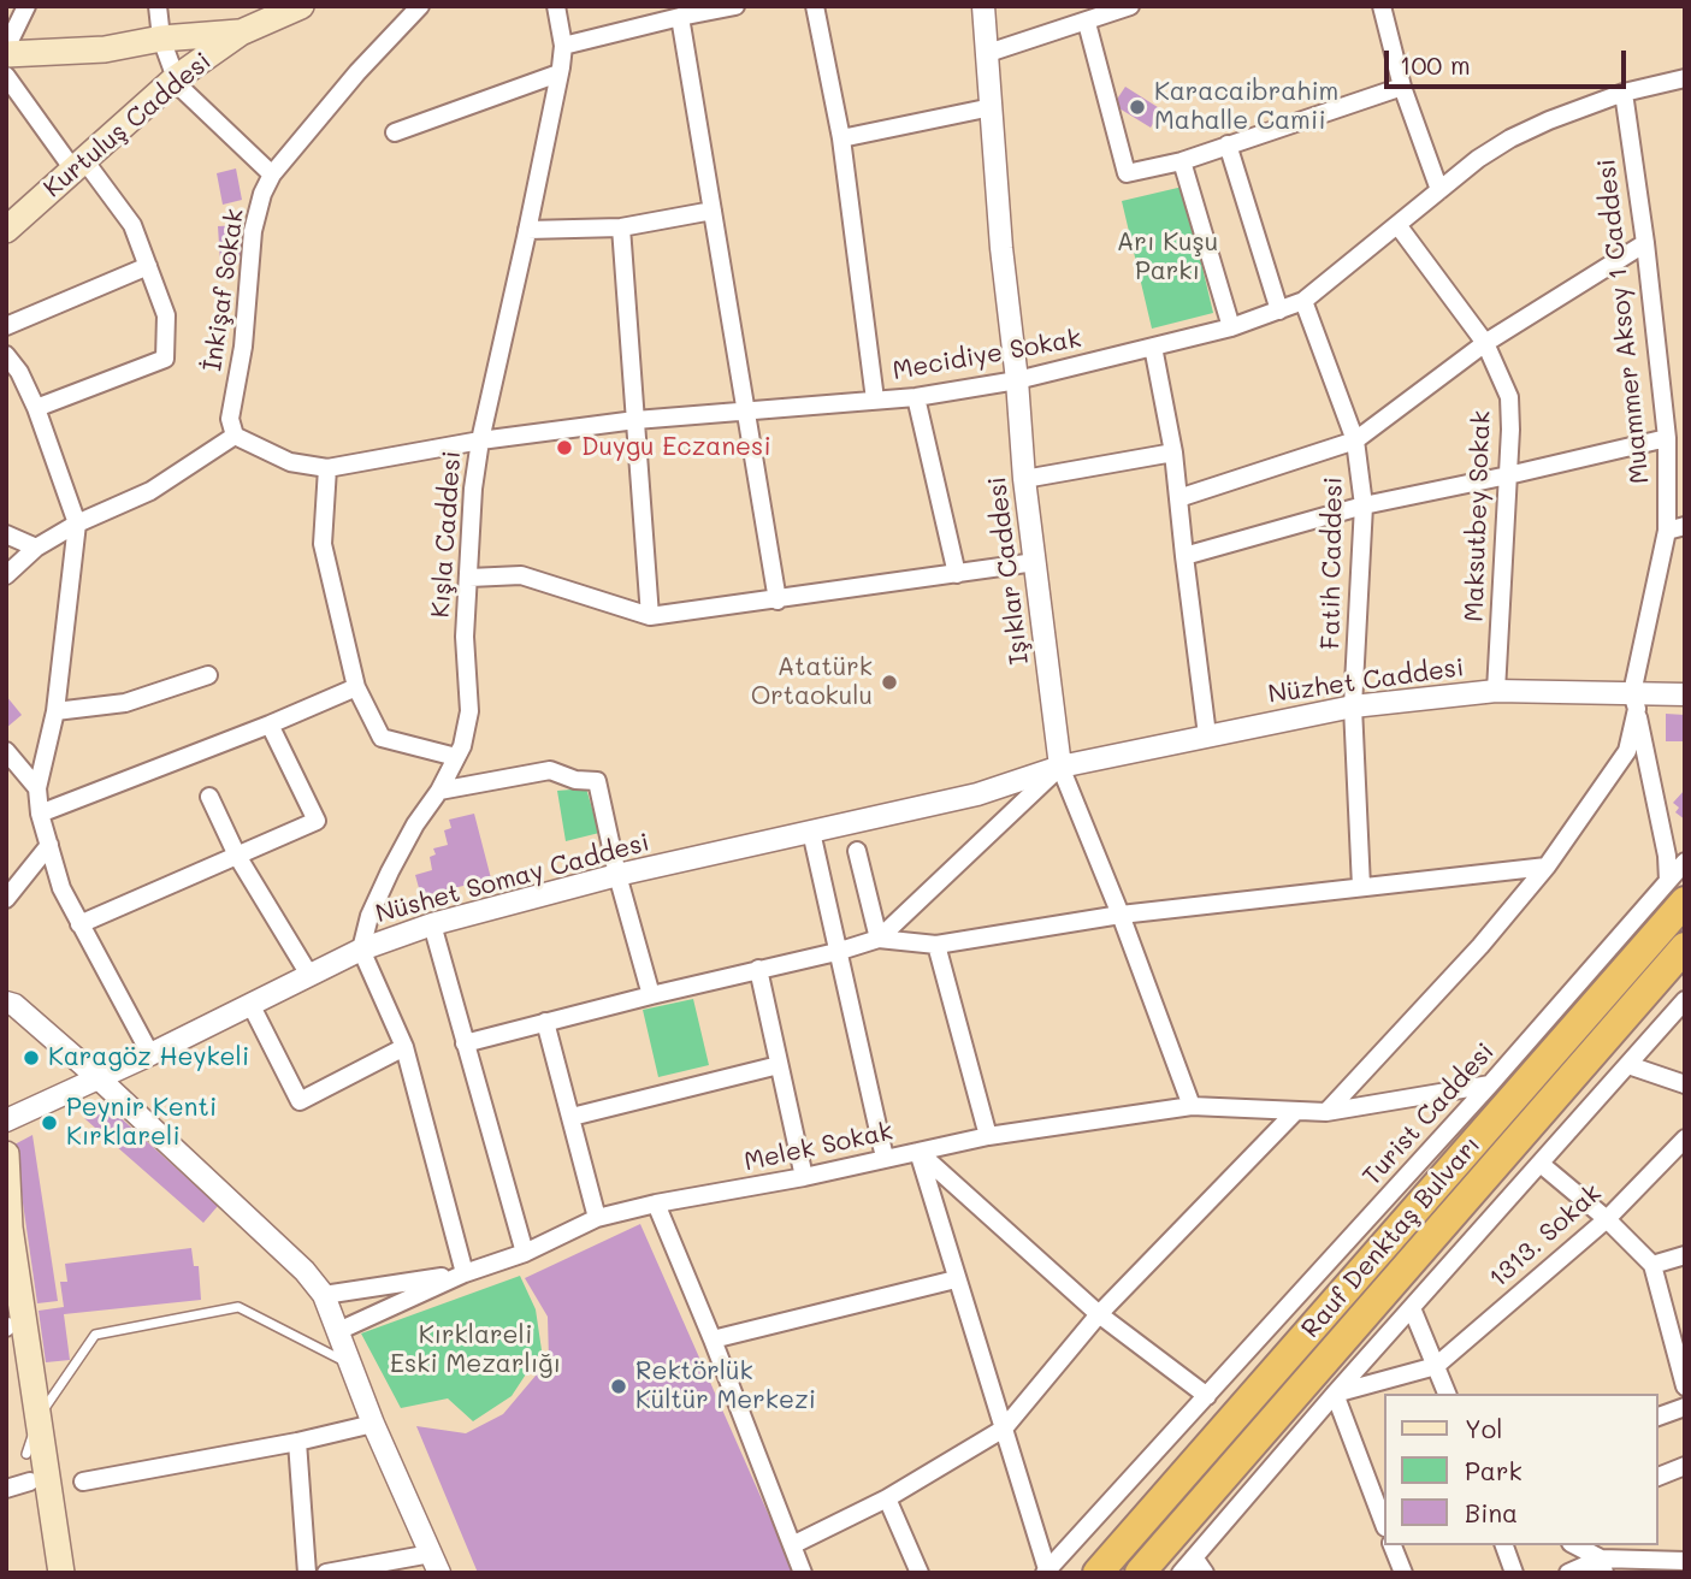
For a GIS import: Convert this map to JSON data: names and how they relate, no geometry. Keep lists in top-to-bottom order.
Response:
{
  "streets": {
    "highway": ["Rauf Denktaş Bulvarı"],
    "main road": ["Kurtuluş Caddesi"],
    "street": [
      "İnkişaf Sokak",
      "Muammer Aksoy 1 Caddesi",
      "Mecidiye Sokak",
      "Maksutbey Sokak",
      "Kışla Caddesi",
      "Fatih Caddesi",
      "Işıklar Caddesi",
      "Nüzhet Caddesi",
      "Nüshet Somay Caddesi",
      "Turist Caddesi",
      "Melek Sokak",
      "1313. Sokak"
    ]
  },
  "crossings": [
    ["İnkişaf Sokak", "Mecidiye Sokak"],
    ["Muammer Aksoy 1 Caddesi", "Mecidiye Sokak"],
    ["Muammer Aksoy 1 Caddesi", "Nüzhet Caddesi"],
    ["Muammer Aksoy 1 Caddesi", "Melek Sokak"],
    ["Mecidiye Sokak", "Maksutbey Sokak"],
    ["Mecidiye Sokak", "Kışla Caddesi"],
    ["Mecidiye Sokak", "Fatih Caddesi"],
    ["Mecidiye Sokak", "Işıklar Caddesi"],
    ["Maksutbey Sokak", "Nüzhet Caddesi"],
    ["Kışla Caddesi", "Nüshet Somay Caddesi"],
    ["Fatih Caddesi", "Nüzhet Caddesi"],
    ["Işıklar Caddesi", "Nüzhet Caddesi"],
    ["Işıklar Caddesi", "Nüshet Somay Caddesi"],
    ["Işıklar Caddesi", "Melek Sokak"],
    ["Nüzhet Caddesi", "Nüshet Somay Caddesi"],
    ["Turist Caddesi", "Melek Sokak"],
    ["Turist Caddesi", "Rauf Denktaş Bulvarı"]
  ],
  "parks": ["Arı Kuşu Parkı", "Kırklareli Eski Mezarlığı"],
  "places": [
    "Karacaibrahim Mahalle Camii",
    "Duygu Eczanesi",
    "Atatürk Ortaokulu",
    "Karagöz Heykeli",
    "Peynir Kenti Kırklareli",
    "Rektörlük Kültür Merkezi"
  ],
  "legend": ["Yol", "Park", "Bina"],
  "scale_bar": "100 m"
}
